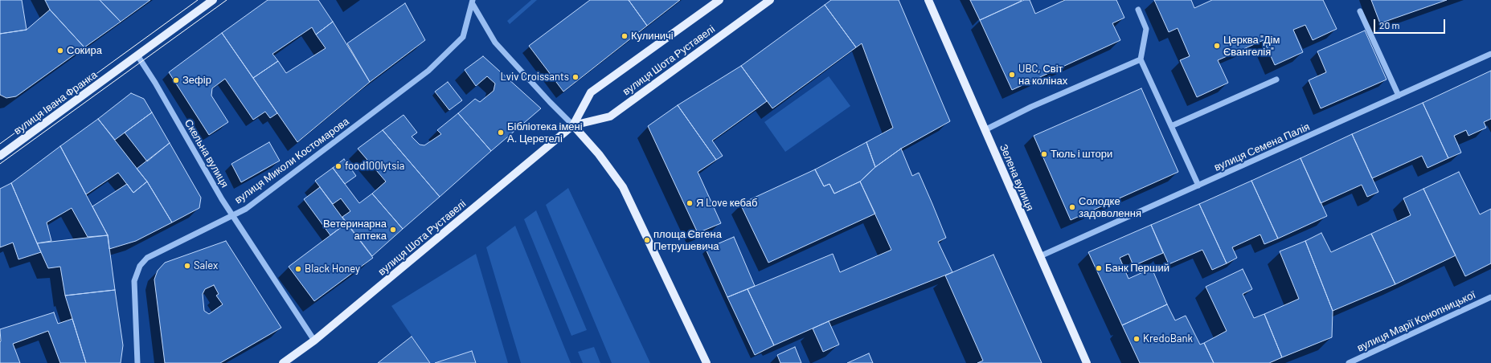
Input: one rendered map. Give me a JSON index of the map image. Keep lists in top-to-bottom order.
{
  "streets": {
    "main road": ["вулиця Шота Руставелі", "вулиця Івана Франка", "Зелена вулиця"],
    "street": [
      "вулиця Семена Палія",
      "Скельна вулиця",
      "вулиця Миколи Костомарова",
      "вулиця Марії Конопницької"
    ]
  },
  "crossings": [
    ["вулиця Шота Руставелі", "Скельна вулиця"],
    ["вулиця Шота Руставелі", "вулиця Миколи Костомарова"],
    ["вулиця Івана Франка", "Скельна вулиця"],
    ["вулиця Семена Палія", "Зелена вулиця"],
    ["Скельна вулиця", "вулиця Миколи Костомарова"]
  ],
  "places": [
    "Кулиничі",
    "Церква \"Дім Євангелія\"",
    "Сокира",
    "UBC, Світ на колінах",
    "Lviv Croissants",
    "Зефір",
    "Бібліотека імені А. Церетелі",
    "Тюль і штори",
    "food100lytsia",
    "Я Love кебаб",
    "Солодке задоволення",
    "Ветеринарна аптека",
    "площа Євгена Петрушевича",
    "Salex",
    "Банк Перший",
    "Black Honey",
    "KredoBank"
  ],
  "scale_bar": "20 m"
}
